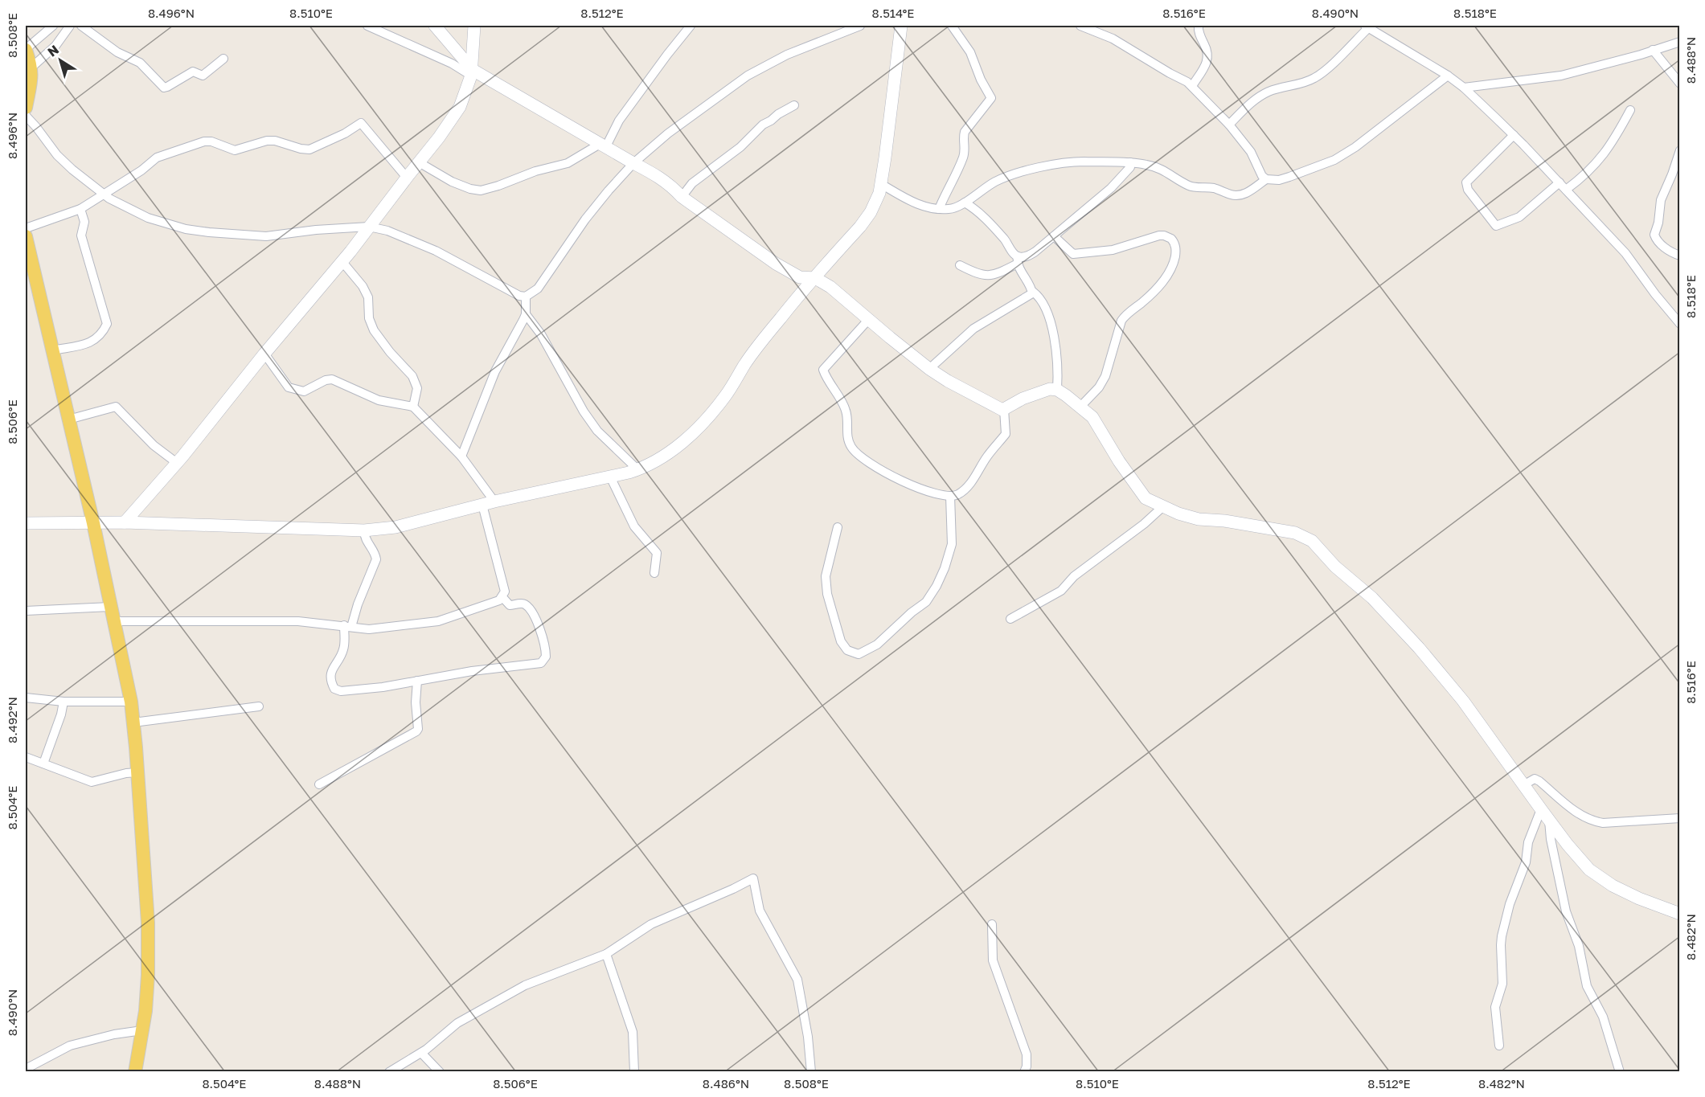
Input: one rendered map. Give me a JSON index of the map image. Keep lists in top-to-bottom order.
{
  "north": "top left",
  "coordinates": [
    "8.496°N",
    "8.510°E",
    "8.512°E",
    "8.514°E",
    "8.516°E",
    "8.490°N",
    "8.518°E",
    "8.508°E",
    "8.488°N",
    "8.506°E",
    "8.492°N",
    "8.504°E",
    "8.482°N",
    "8.486°N"
  ]
}
